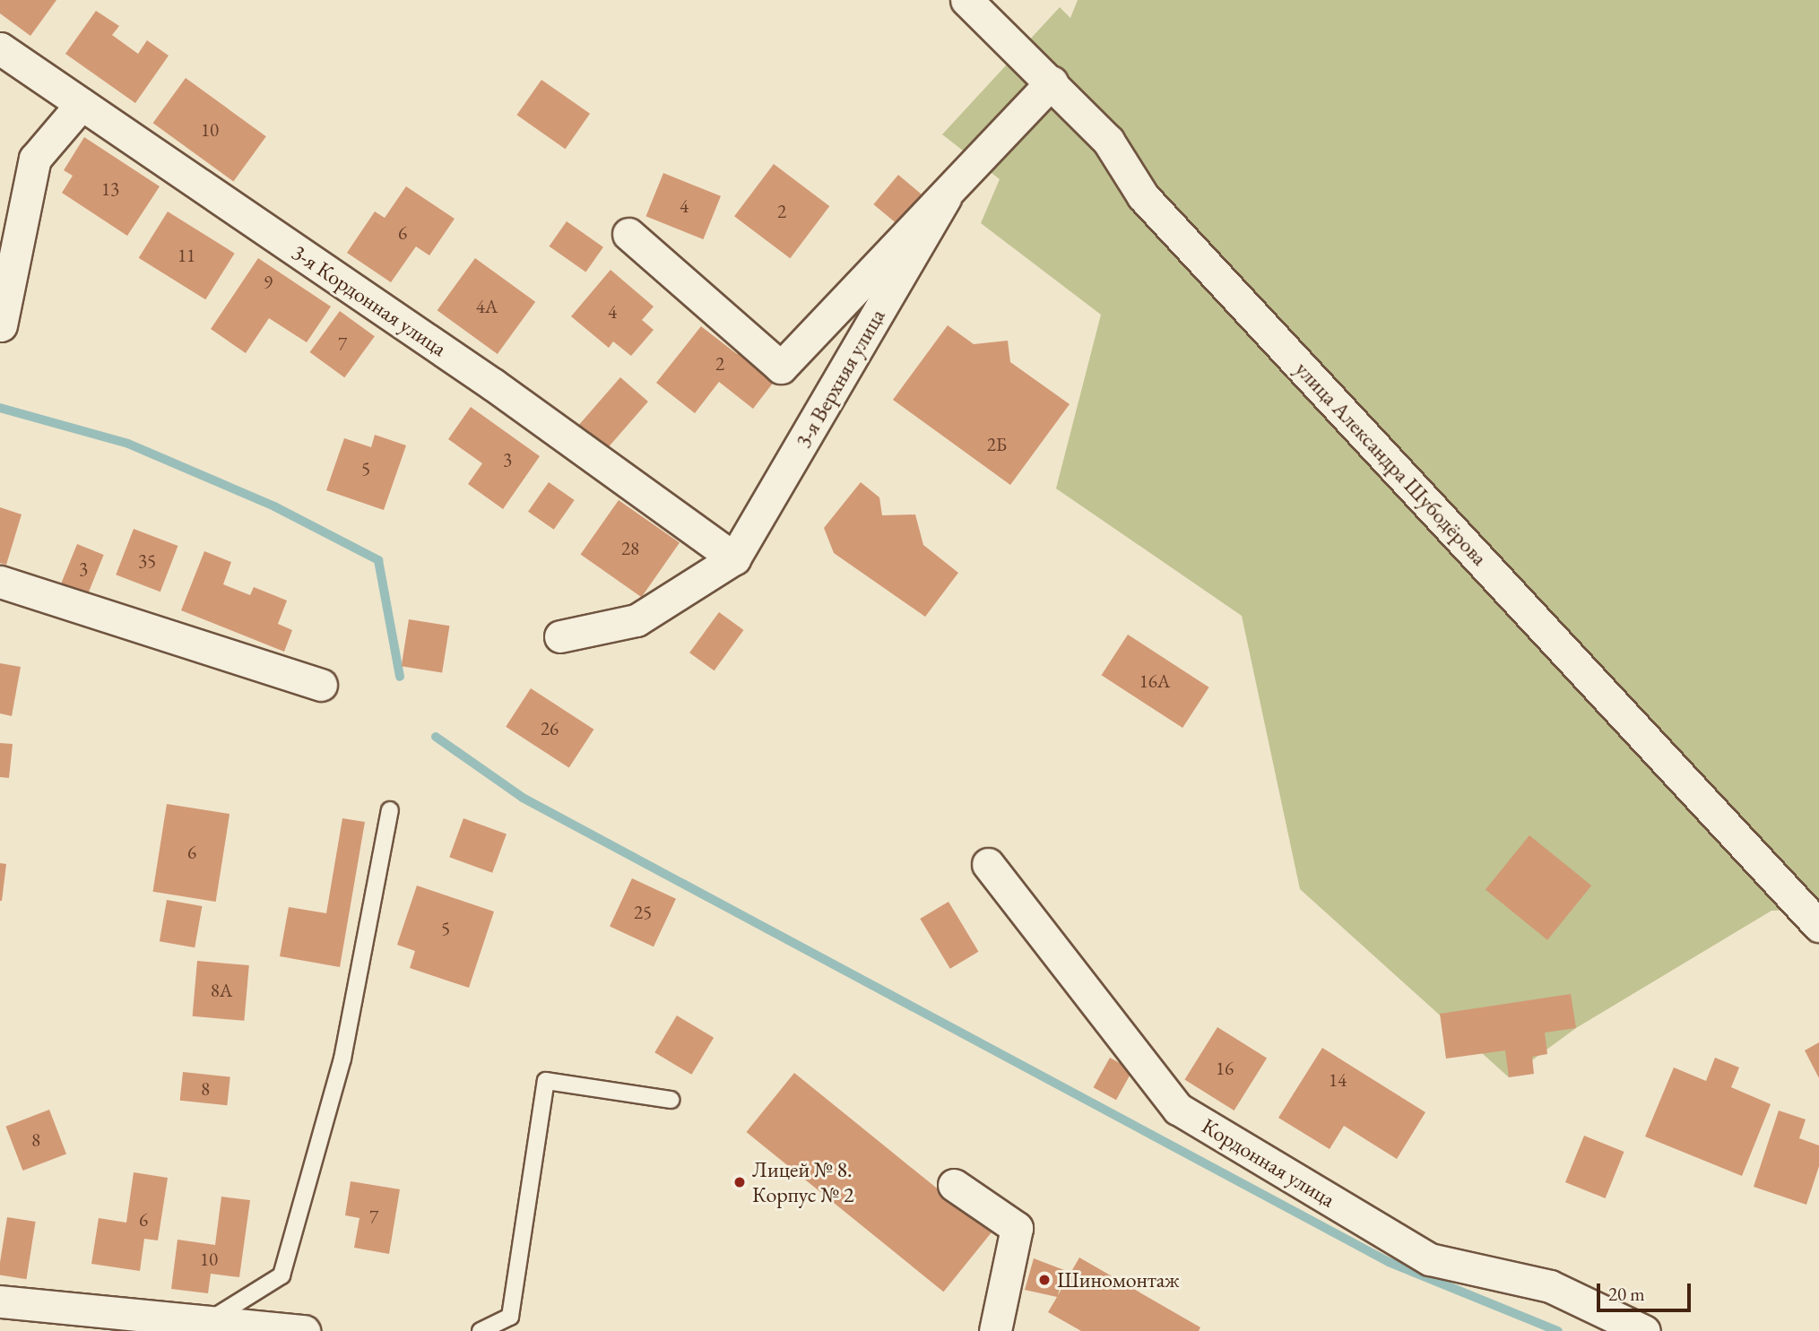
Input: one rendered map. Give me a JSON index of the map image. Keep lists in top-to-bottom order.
{
  "streets": {
    "street": [
      "3-я Кордонная улица",
      "3-я Верхняя улица",
      "улица Александра Шубодёрова",
      "Кордонная улица"
    ]
  },
  "crossings": [
    ["3-я Кордонная улица", "3-я Верхняя улица"]
  ],
  "places": ["Лицей № 8. Корпус № 2", "Шиномонтаж"],
  "house_numbers": [
    "10",
    "13",
    "4",
    "2",
    "6",
    "11",
    "9",
    "4А",
    "4",
    "7",
    "2",
    "2Б",
    "3",
    "5",
    "28",
    "35",
    "3",
    "16А",
    "26",
    "6",
    "25",
    "5",
    "8А",
    "16",
    "14",
    "8",
    "8",
    "7",
    "6",
    "10"
  ],
  "scale_bar": "20 m"
}
